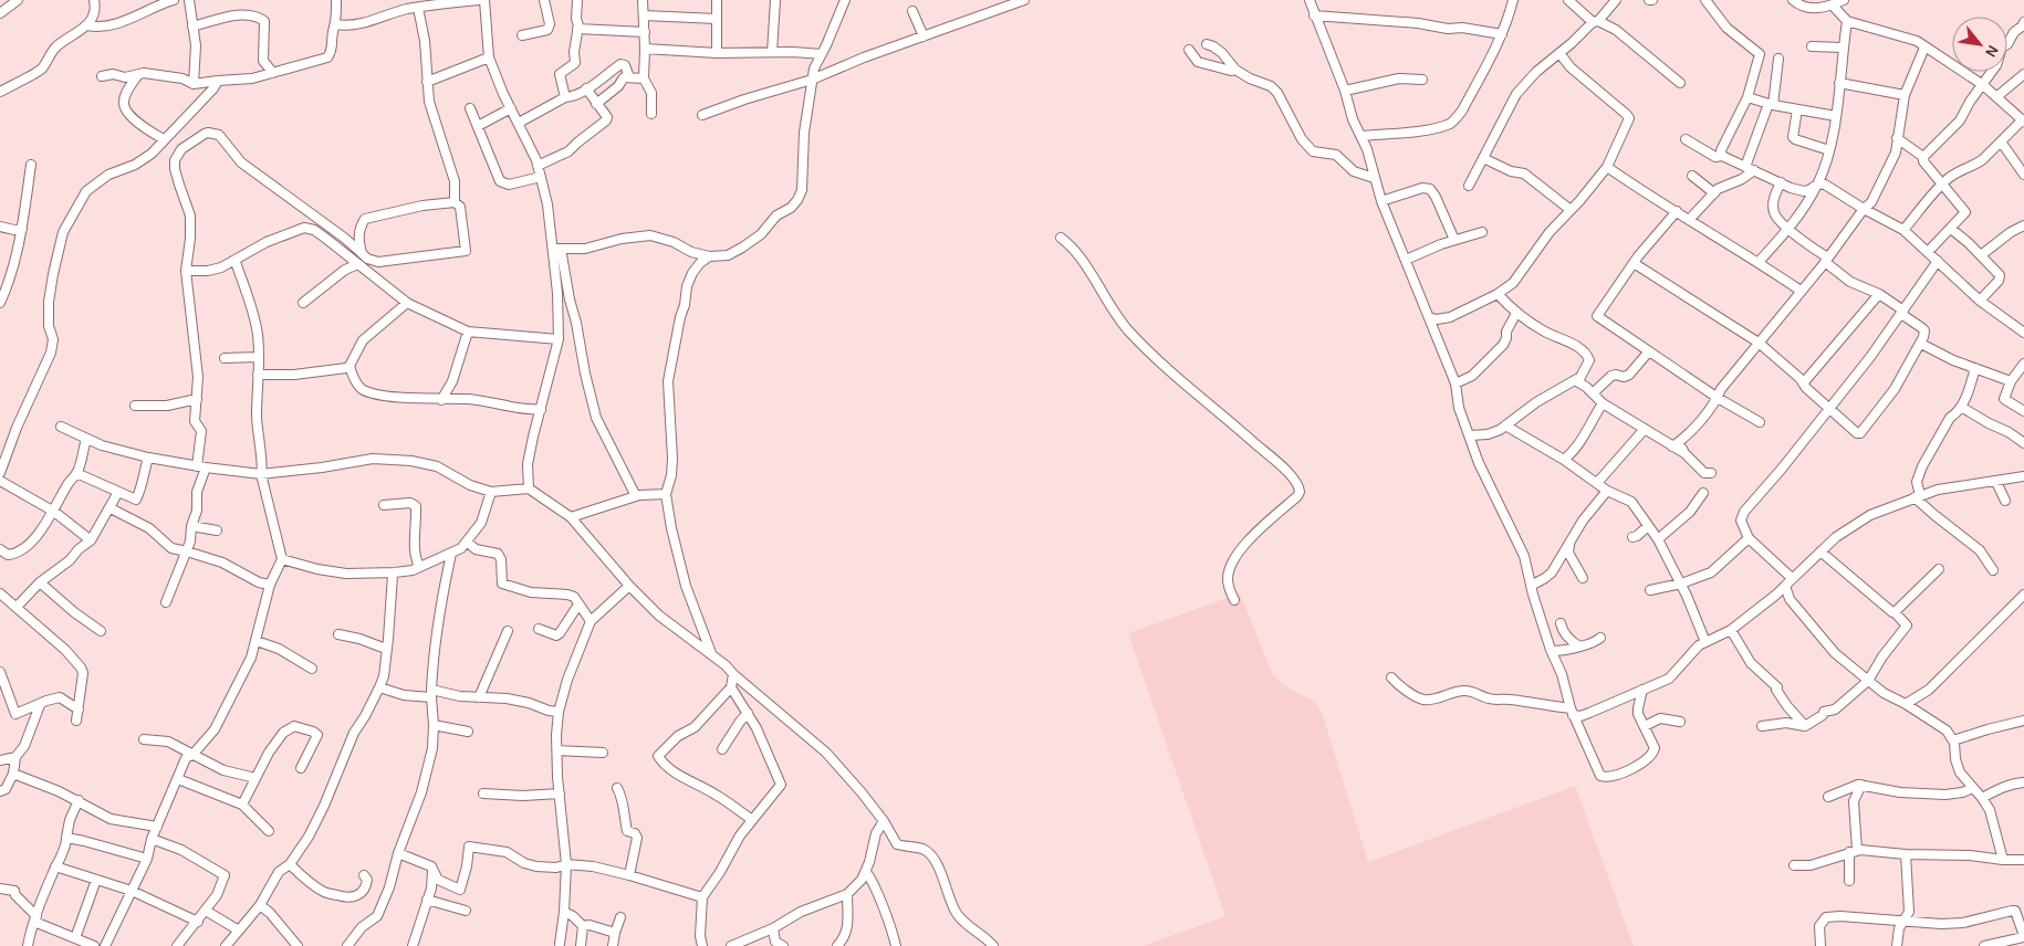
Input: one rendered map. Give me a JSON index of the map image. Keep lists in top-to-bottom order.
{
  "north": "bottom right"
}
